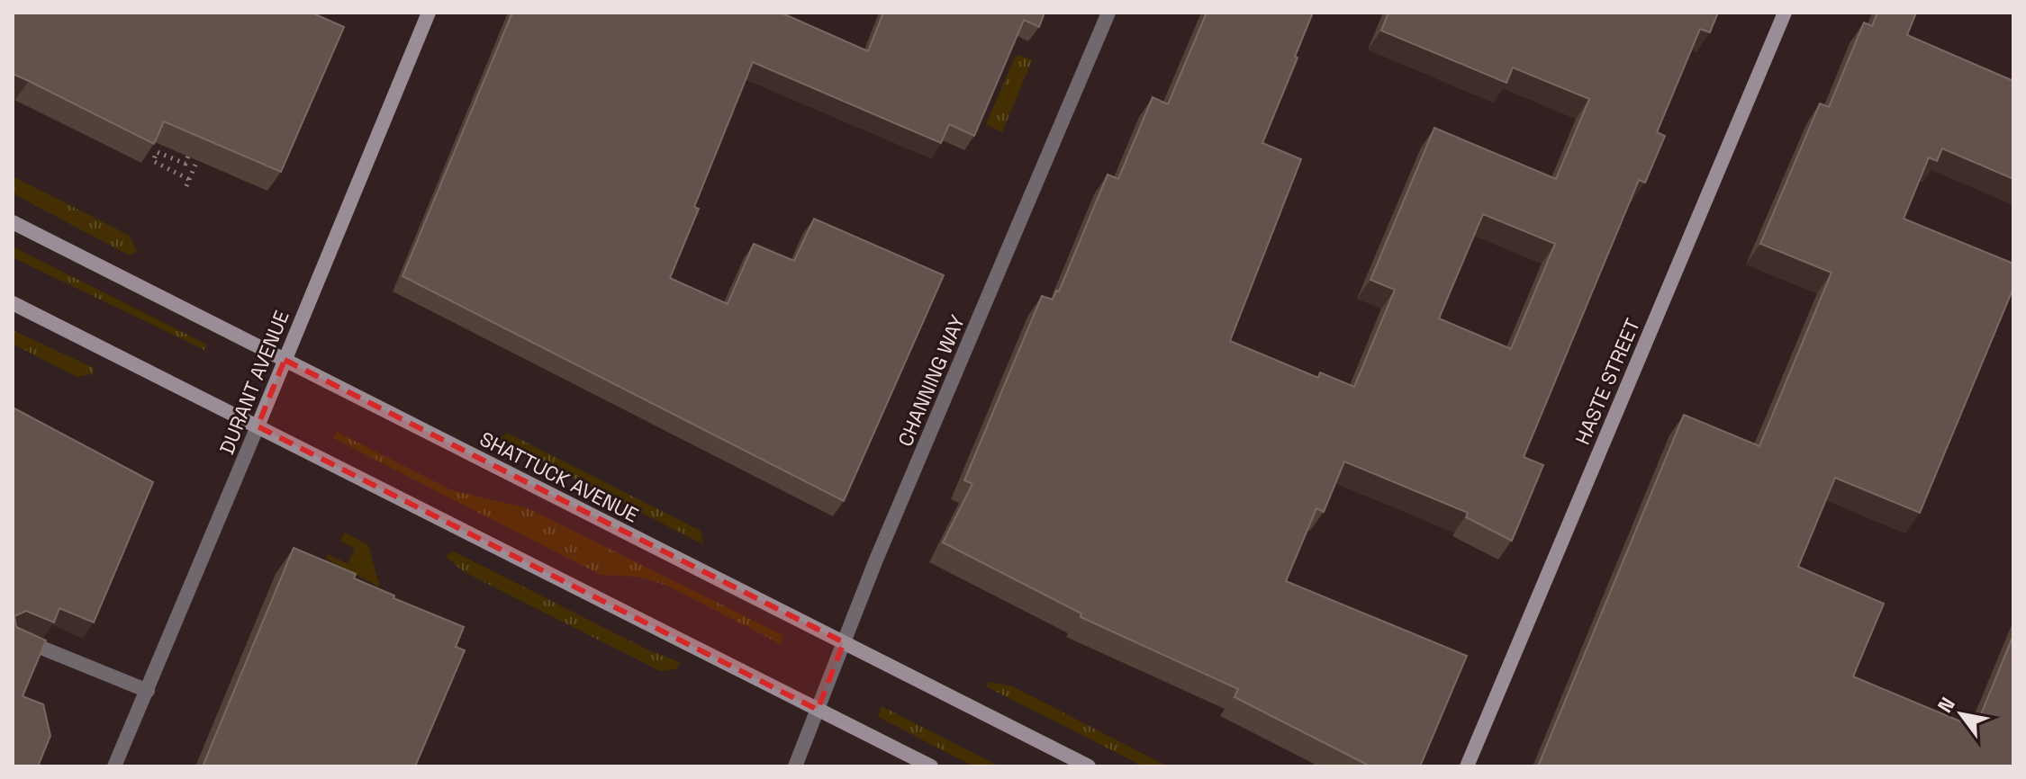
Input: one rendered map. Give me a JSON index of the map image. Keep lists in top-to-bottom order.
{
  "streets": {
    "main road": ["HASTE STREET", "DURANT AVENUE", "SHATTUCK AVENUE"],
    "street": ["CHANNING WAY"]
  },
  "crossings": [
    ["CHANNING WAY", "SHATTUCK AVENUE"],
    ["DURANT AVENUE", "SHATTUCK AVENUE"]
  ],
  "north": "top left"
}
